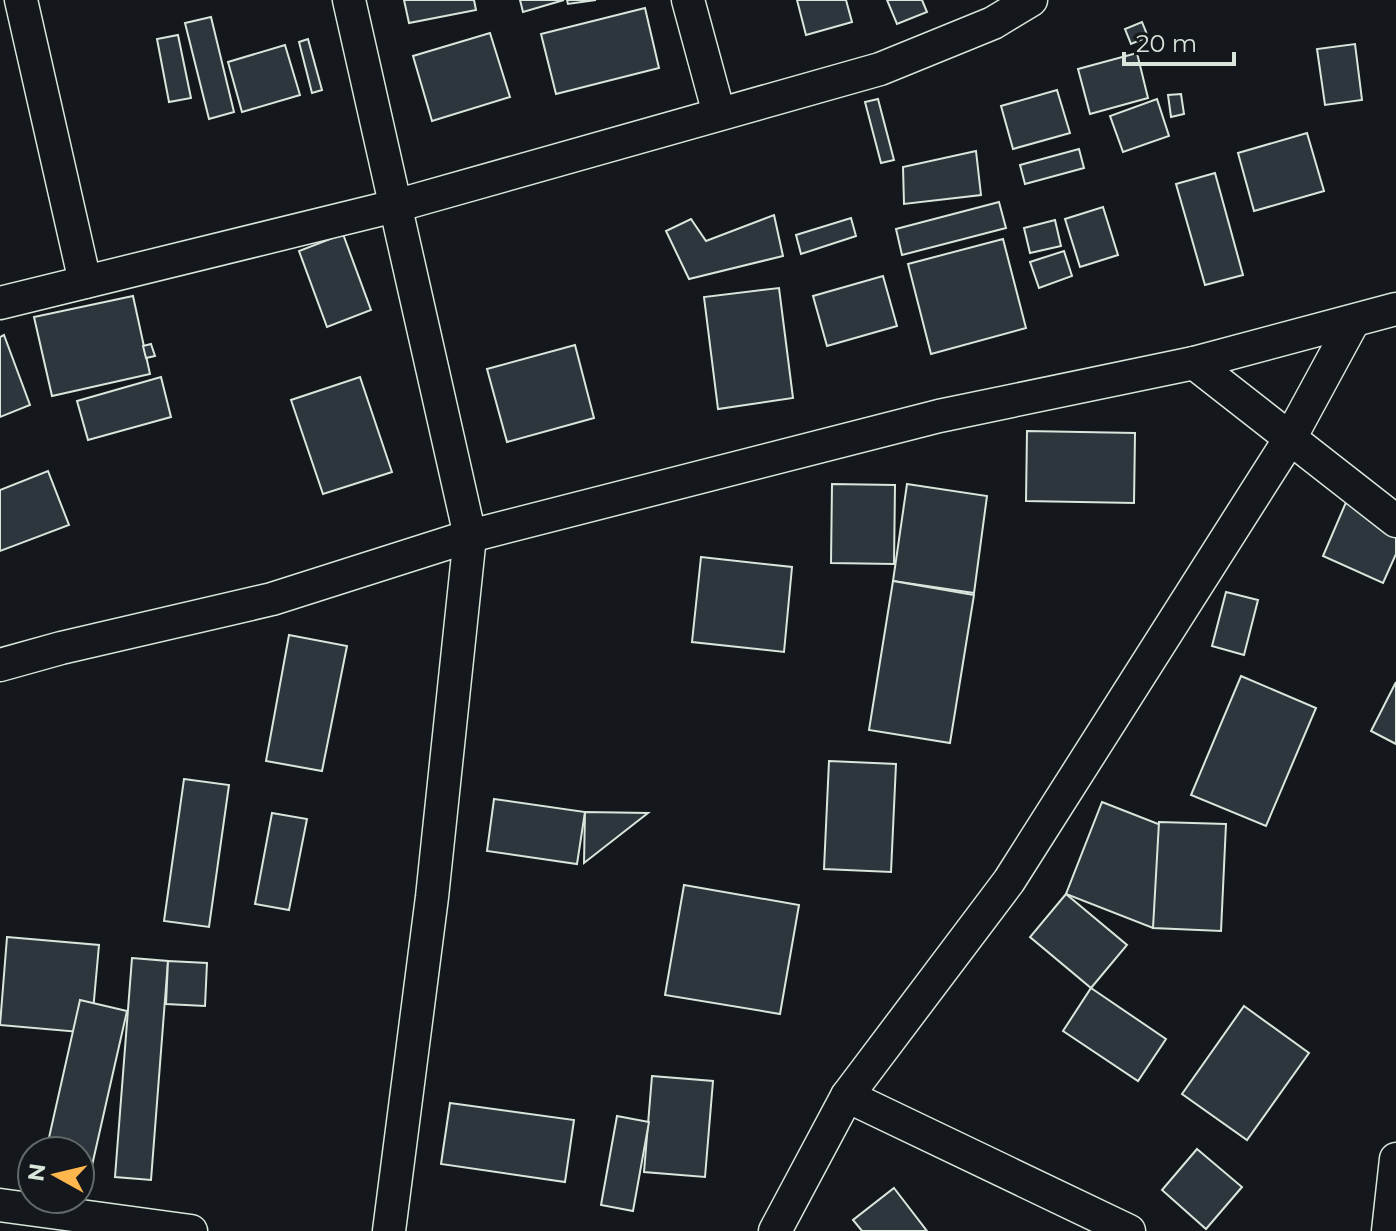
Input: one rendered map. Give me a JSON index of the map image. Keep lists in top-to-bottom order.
{
  "scale_bar": "20 m",
  "north": "left"
}
